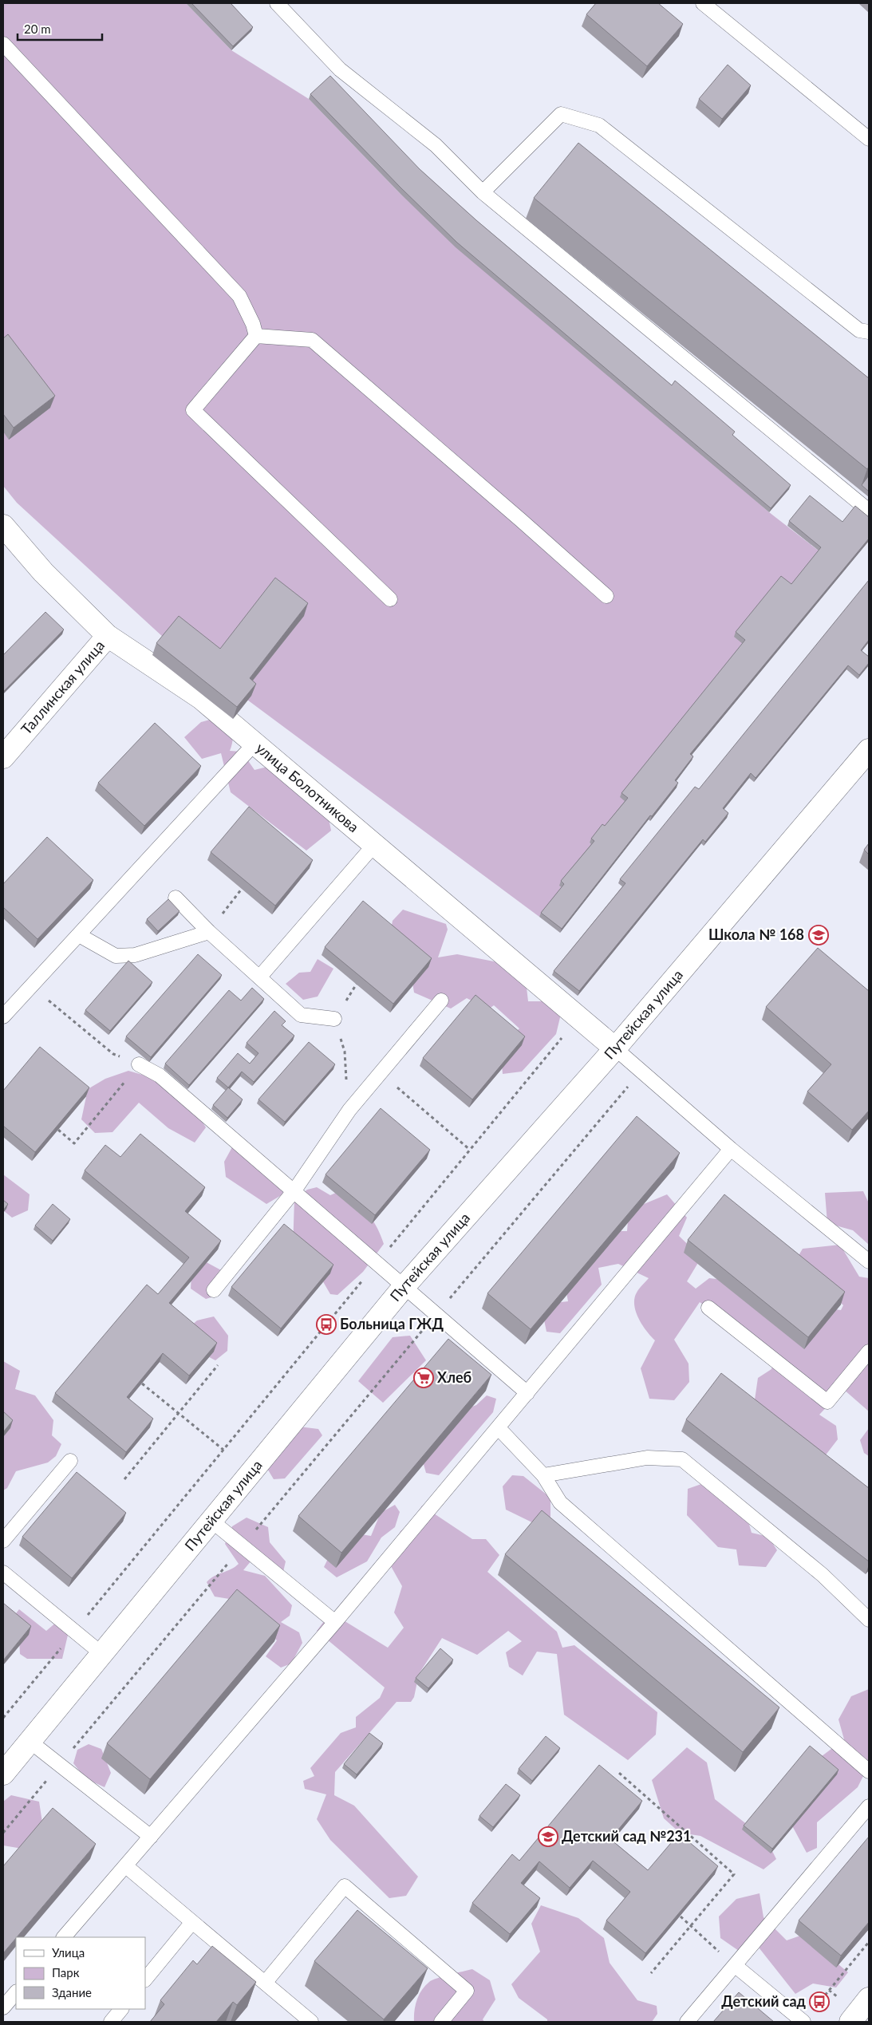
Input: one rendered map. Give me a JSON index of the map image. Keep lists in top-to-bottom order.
{
  "streets": {
    "street": ["Таллинская улица", "улица Болотникова", "Путейская улица"]
  },
  "crossings": [
    ["Таллинская улица", "улица Болотникова"],
    ["улица Болотникова", "Путейская улица"]
  ],
  "places": {
    "school or university": ["Школа № 168", "Детский сад №231"],
    "bus stop": ["Больница ГЖД", "Детский сад"],
    "supermarket": ["Хлеб"]
  },
  "legend": ["Улица", "Парк", "Здание"],
  "scale_bar": "20 m"
}
